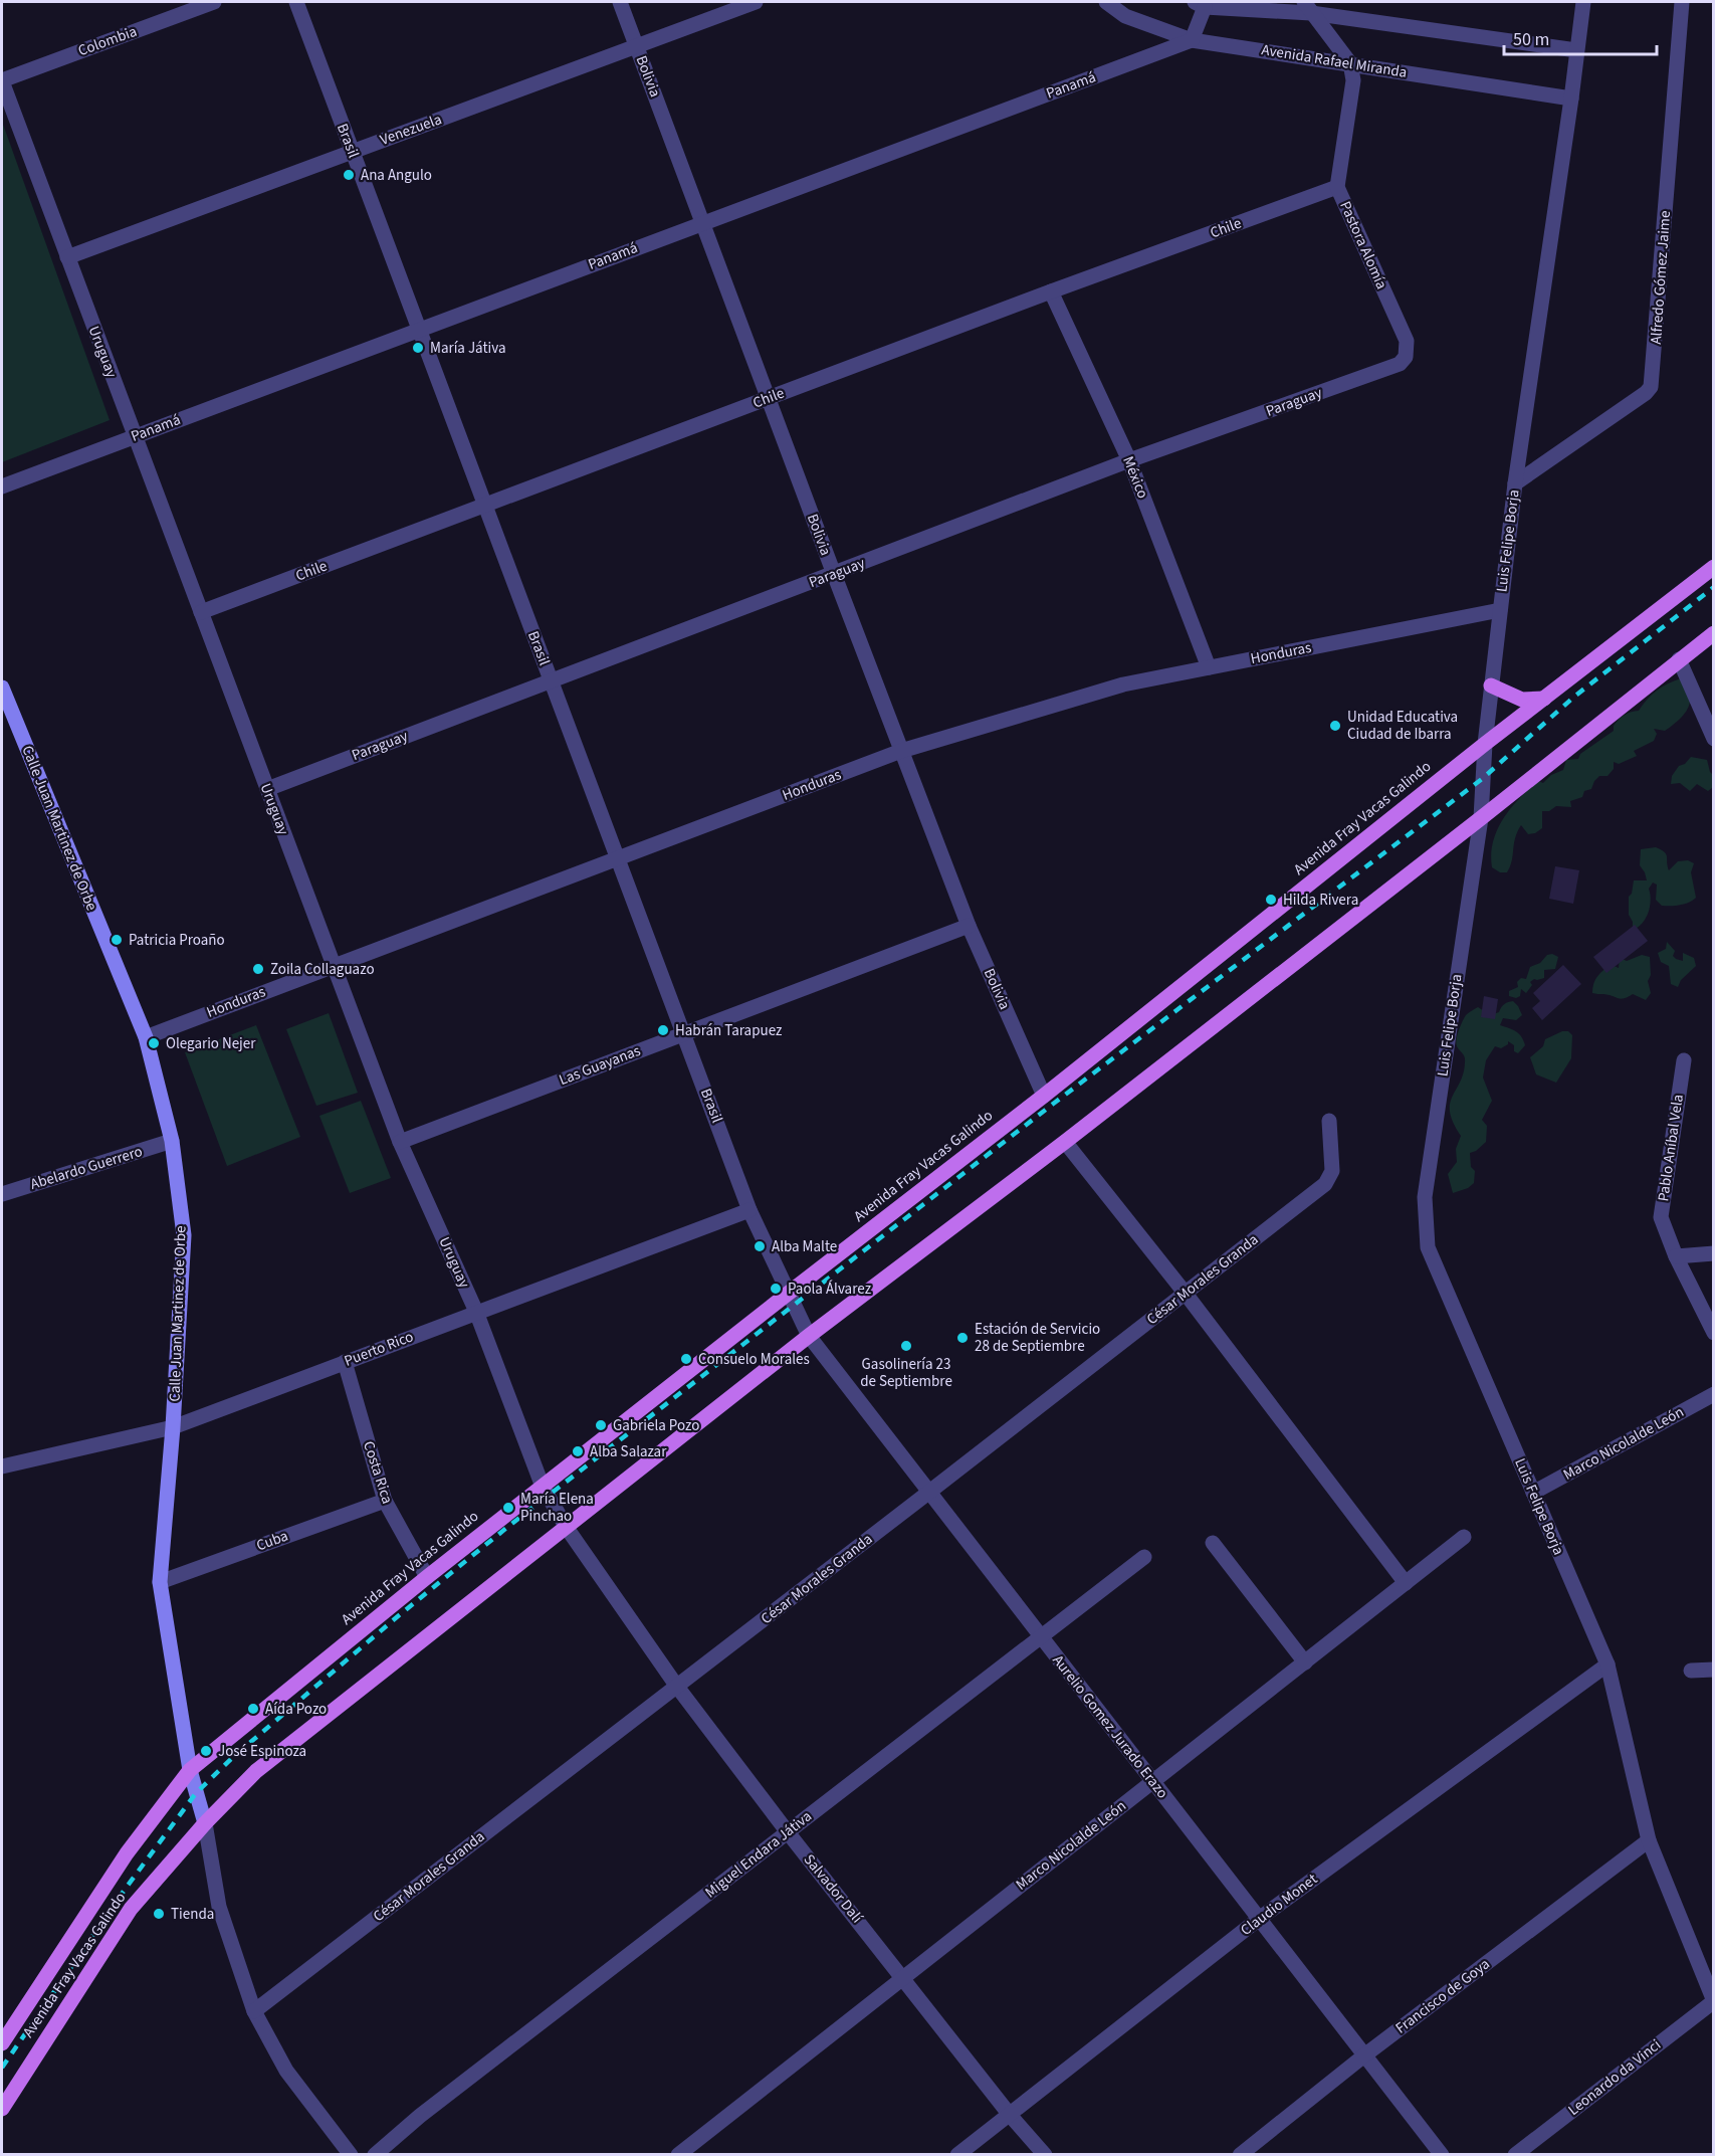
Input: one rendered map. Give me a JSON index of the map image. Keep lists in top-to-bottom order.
{
  "streets": {
    "main road": ["Avenida Fray Vacas Galindo"],
    "street": [
      "Colombia",
      "Avenida Rafael Miranda",
      "Bolivia",
      "Panamá",
      "Venezuela",
      "Brasil",
      "Chile",
      "Pastora Alomía",
      "Alfredo Gómez Jaime",
      "Uruguay",
      "Paraguay",
      "México",
      "Luis Felipe Borja",
      "Honduras",
      "Calle Juan Martinez de Orbe",
      "Las Guayanas",
      "Pablo Aníbal Vela",
      "Abelardo Guerrero",
      "César Morales Granda",
      "Puerto Rico",
      "Marco Nicolalde León",
      "Costa Rica",
      "Cuba",
      "Aurelio Gomez Jurado Erazo",
      "Miguel Endara Játiva",
      "Salvador Dalí",
      "Claudio Monet",
      "Francisco de Goya",
      "Leonardo da Vinci"
    ]
  },
  "crossings": [
    ["Colombia", "Uruguay"],
    ["Avenida Rafael Miranda", "Panamá"],
    ["Avenida Rafael Miranda", "Pastora Alomía"],
    ["Avenida Rafael Miranda", "Luis Felipe Borja"],
    ["Bolivia", "Panamá"],
    ["Bolivia", "Venezuela"],
    ["Bolivia", "Chile"],
    ["Bolivia", "Paraguay"],
    ["Bolivia", "Honduras"],
    ["Bolivia", "Avenida Fray Vacas Galindo"],
    ["Bolivia", "Las Guayanas"],
    ["Panamá", "Brasil"],
    ["Panamá", "Uruguay"],
    ["Venezuela", "Brasil"],
    ["Venezuela", "Uruguay"],
    ["Brasil", "Chile"],
    ["Brasil", "Paraguay"],
    ["Brasil", "Honduras"],
    ["Brasil", "Avenida Fray Vacas Galindo"],
    ["Brasil", "Las Guayanas"],
    ["Brasil", "Puerto Rico"],
    ["Brasil", "Aurelio Gomez Jurado Erazo"],
    ["Chile", "Pastora Alomía"],
    ["Chile", "Uruguay"],
    ["Chile", "México"],
    ["Pastora Alomía", "Paraguay"],
    ["Alfredo Gómez Jaime", "Luis Felipe Borja"],
    ["Uruguay", "Paraguay"],
    ["Uruguay", "Honduras"],
    ["Uruguay", "Avenida Fray Vacas Galindo"],
    ["Uruguay", "Las Guayanas"],
    ["Uruguay", "Puerto Rico"],
    ["Uruguay", "Salvador Dalí"],
    ["Paraguay", "México"],
    ["México", "Honduras"],
    ["Luis Felipe Borja", "Honduras"],
    ["Luis Felipe Borja", "Avenida Fray Vacas Galindo"],
    ["Luis Felipe Borja", "Marco Nicolalde León"],
    ["Luis Felipe Borja", "Claudio Monet"],
    ["Luis Felipe Borja", "Francisco de Goya"],
    ["Luis Felipe Borja", "Leonardo da Vinci"],
    ["Honduras", "Calle Juan Martinez de Orbe"],
    ["Avenida Fray Vacas Galindo", "Calle Juan Martinez de Orbe"],
    ["Avenida Fray Vacas Galindo", "Costa Rica"],
    ["Avenida Fray Vacas Galindo", "Aurelio Gomez Jurado Erazo"],
    ["Avenida Fray Vacas Galindo", "Salvador Dalí"],
    ["Calle Juan Martinez de Orbe", "Abelardo Guerrero"],
    ["Calle Juan Martinez de Orbe", "Puerto Rico"],
    ["Calle Juan Martinez de Orbe", "Cuba"],
    ["César Morales Granda", "Aurelio Gomez Jurado Erazo"],
    ["César Morales Granda", "Salvador Dalí"],
    ["Puerto Rico", "Costa Rica"],
    ["Marco Nicolalde León", "Aurelio Gomez Jurado Erazo"],
    ["Marco Nicolalde León", "Salvador Dalí"],
    ["Costa Rica", "Cuba"],
    ["Aurelio Gomez Jurado Erazo", "Miguel Endara Játiva"],
    ["Aurelio Gomez Jurado Erazo", "Claudio Monet"],
    ["Aurelio Gomez Jurado Erazo", "Francisco de Goya"],
    ["Miguel Endara Játiva", "Salvador Dalí"],
    ["Salvador Dalí", "Claudio Monet"]
  ],
  "places": [
    "Ana Angulo",
    "María Játiva",
    "Unidad Educativa Ciudad de Ibarra",
    "Hilda Rivera",
    "Patricia Proaño",
    "Zoila Collaguazo",
    "Habrán Tarapuez",
    "Olegario Nejer",
    "Alba Malte",
    "Paola Álvarez",
    "Estación de Servicio 28 de Septiembre",
    "Gasolinería 23 de Septiembre",
    "Consuelo Morales",
    "Gabriela Pozo",
    "Alba Salazar",
    "María Elena Pinchao",
    "Aída Pozo",
    "José Espinoza",
    "Tienda"
  ],
  "scale_bar": "50 m"
}
